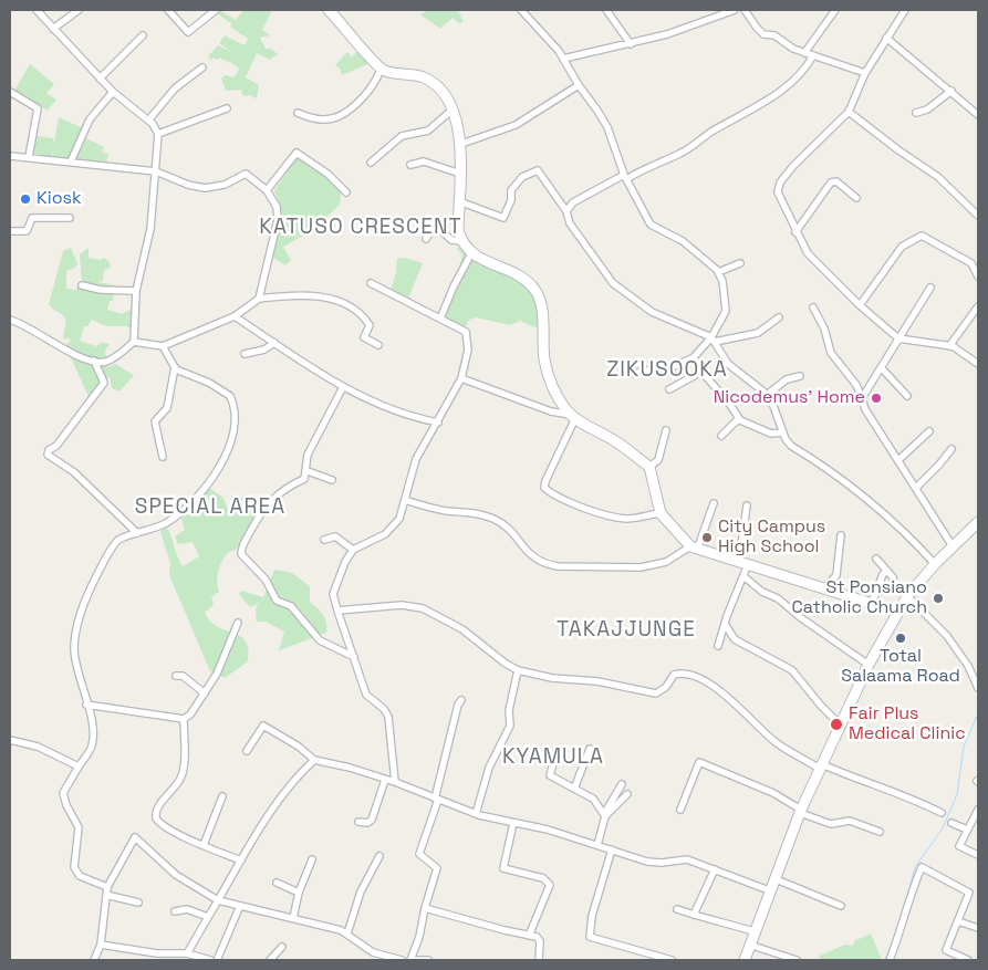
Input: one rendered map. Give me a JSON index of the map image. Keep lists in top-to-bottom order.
{
  "districts": [
    "KATUSO CRESCENT",
    "ZIKUSOOKA",
    "SPECIAL AREA",
    "TAKAJJUNGE",
    "KYAMULA"
  ],
  "places": [
    "Kiosk",
    "Nicodemus’ Home",
    "City Campus High School",
    "St Ponsiano Catholic Church",
    "Total Salaama Road",
    "Fair Plus Medical Clinic"
  ]
}
